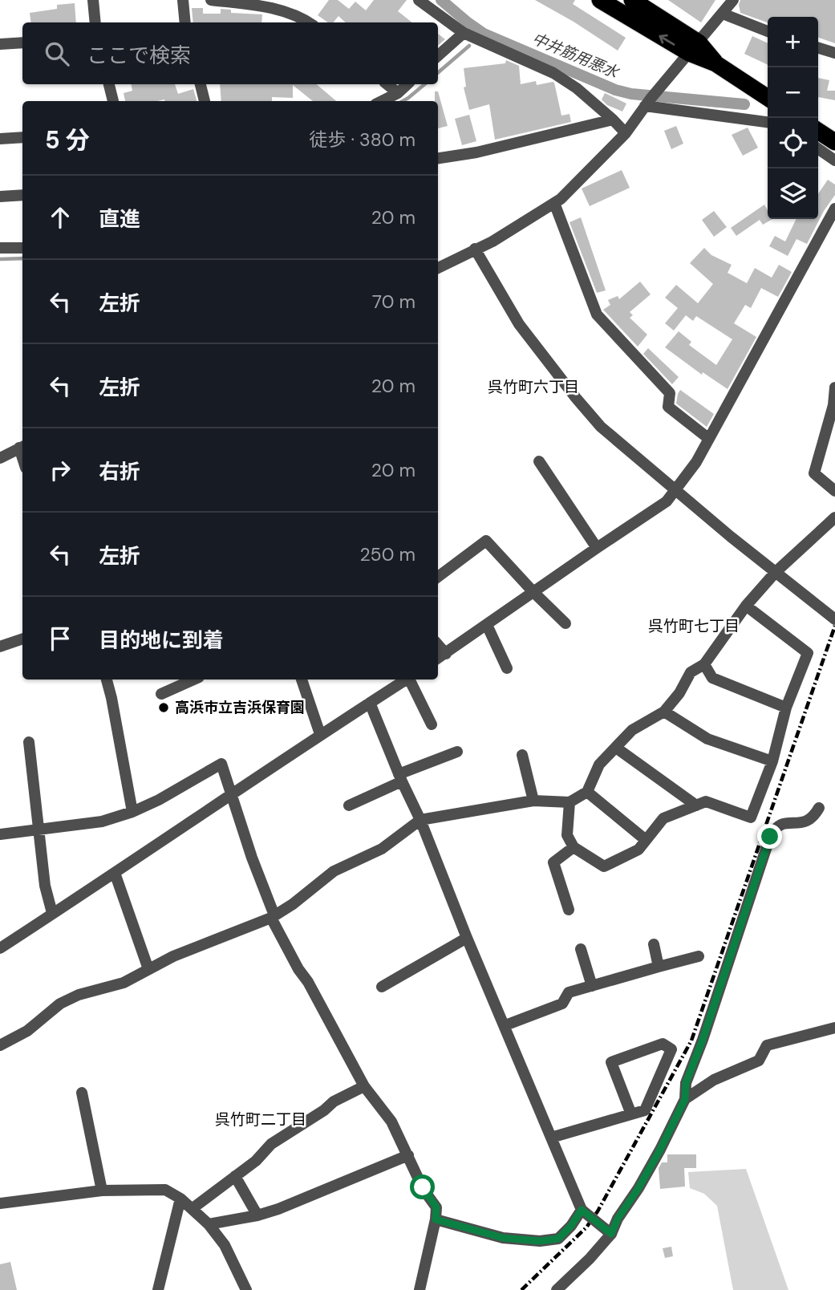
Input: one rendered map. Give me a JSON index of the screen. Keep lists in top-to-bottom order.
{
  "districts": ["呉竹町六丁目", "呉竹町七丁目", "呉竹町二丁目"],
  "water": ["中井筋用悪水"],
  "places": ["高浜市立吉浜保育園"],
  "page": {
    "map_buttons": ["+", "−"],
    "search": "ここで検索",
    "heading": ["5 分", "徒歩 · 380 m"],
    "list": [
      ["直進", "20 m"],
      ["左折", "70 m"],
      ["左折", "20 m"],
      ["右折", "20 m"],
      ["左折", "250 m"],
      "目的地に到着"
    ]
  }
}
